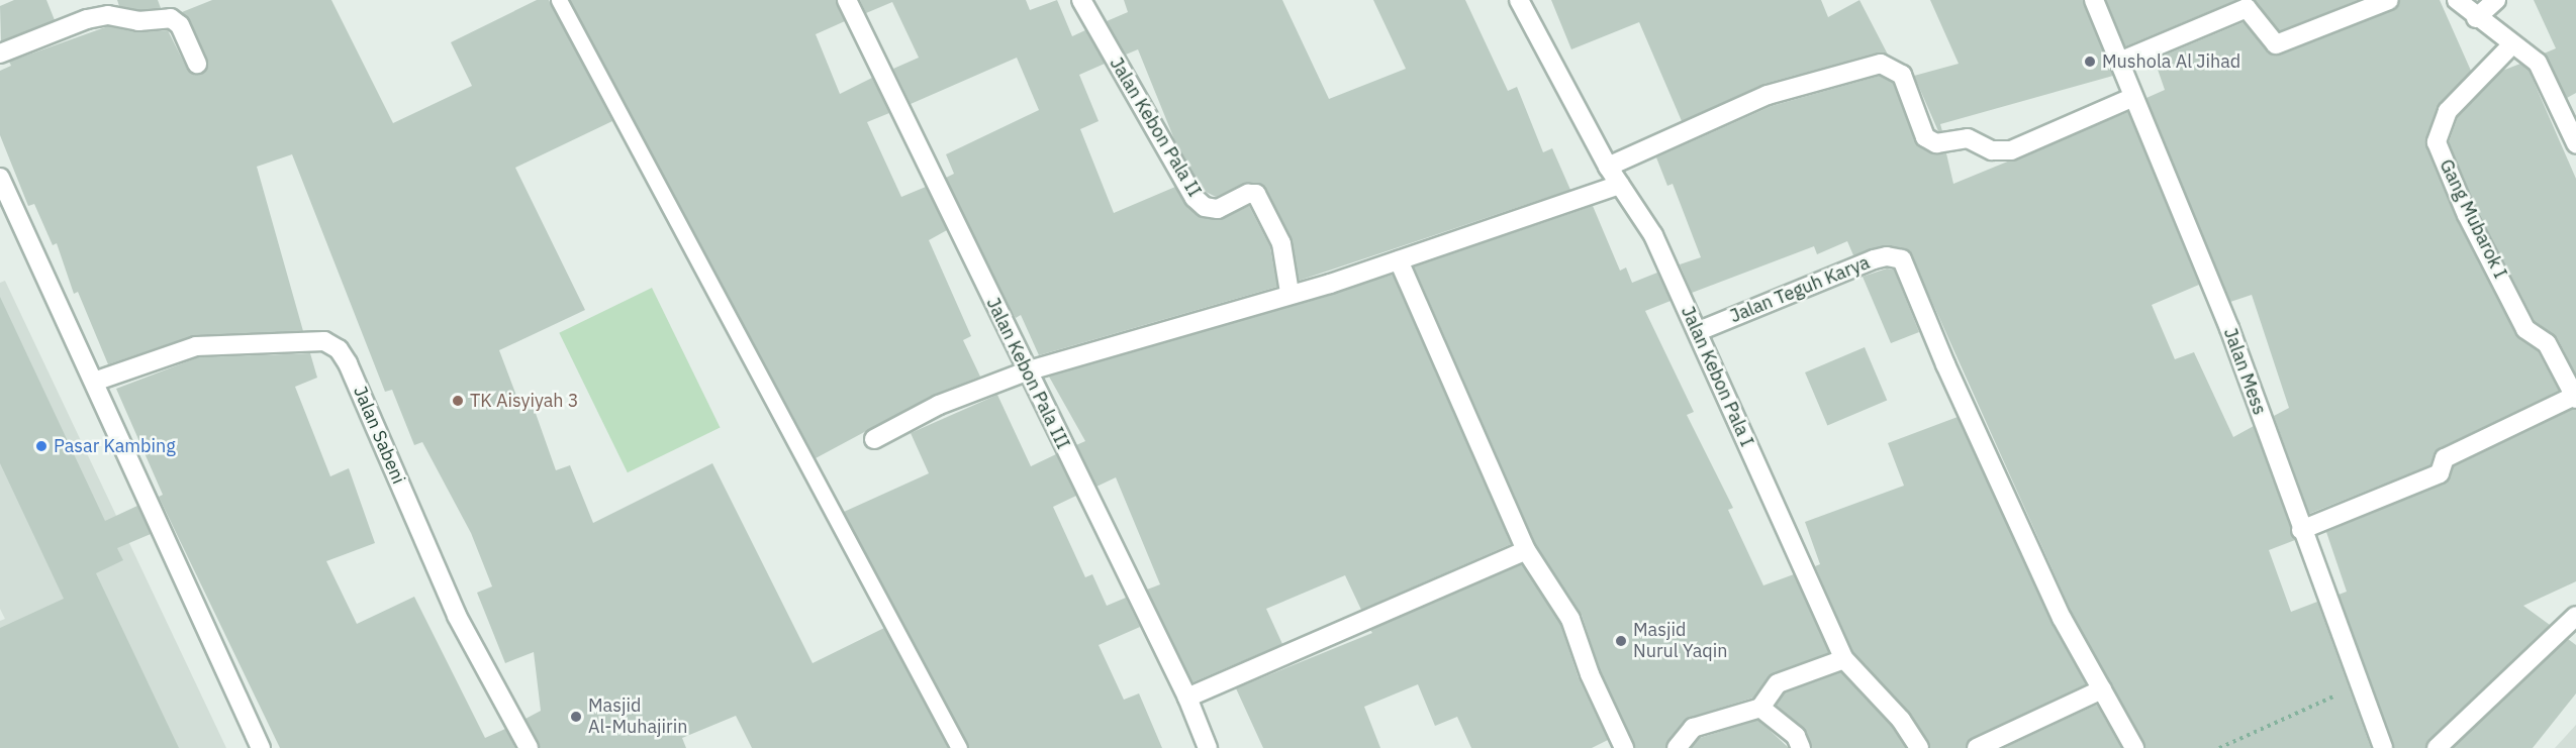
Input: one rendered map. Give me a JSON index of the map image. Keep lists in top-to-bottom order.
{
  "streets": {
    "street": [
      "Jalan Kebon Pala II",
      "Gang Mubarok I",
      "Jalan Teguh Karya",
      "Jalan Mess",
      "Jalan Kebon Pala III",
      "Jalan Kebon Pala I",
      "Jalan Sabeni"
    ]
  },
  "crossings": [
    ["Jalan Teguh Karya", "Jalan Kebon Pala I"]
  ],
  "places": [
    "Mushola Al Jihad",
    "TK Aisyiyah 3",
    "Pasar Kambing",
    "Masjid Nurul Yaqin",
    "Masjid Al-Muhajirin"
  ]
}
